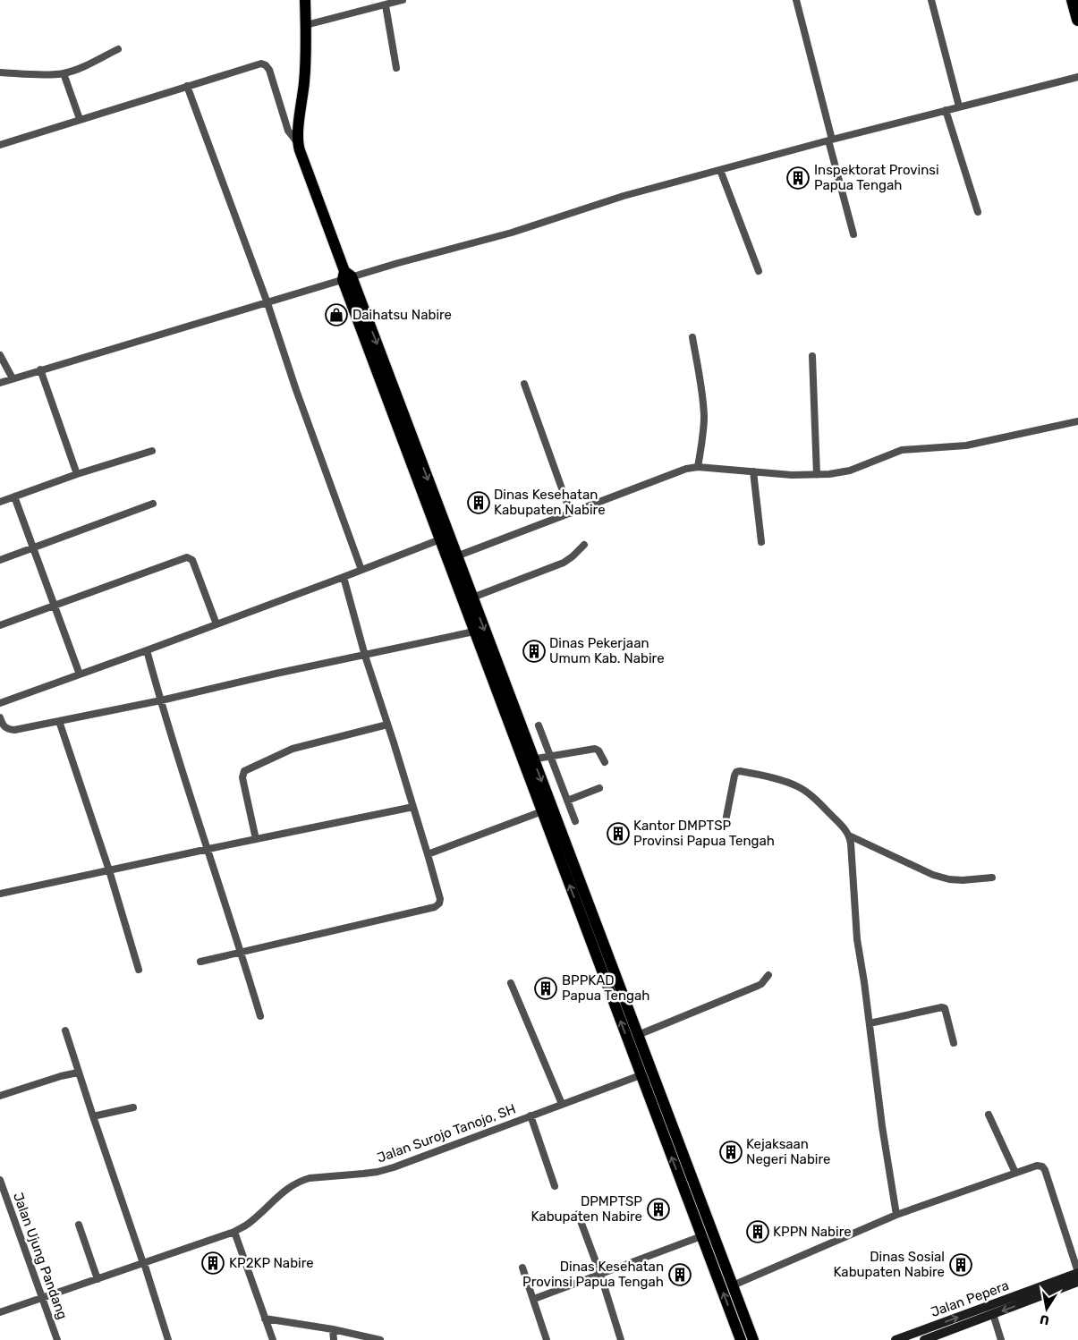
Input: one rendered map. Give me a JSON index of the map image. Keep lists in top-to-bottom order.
{
  "streets": {
    "main road": ["Jalan Pepera"],
    "street": ["Jalan Surojo Tanojo, SH", "Jalan Ujung Pandang"]
  },
  "crossings": [
    ["Jalan Surojo Tanojo, SH", "Jalan Ujung Pandang"]
  ],
  "places": {
    "building": [
      "Inspektorat Provinsi Papua Tengah",
      "Dinas Kesehatan Kabupaten Nabire",
      "Dinas Pekerjaan Umum Kab. Nabire",
      "Kantor DMPTSP Provinsi Papua Tengah",
      "BPPKAD Papua Tengah",
      "Kejaksaan Negeri Nabire",
      "DPMPTSP Kabupaten Nabire",
      "KPPN Nabire",
      "KP2KP Nabire",
      "Dinas Sosial Kabupaten Nabire",
      "Dinas Kesehatan Provinsi Papua Tengah"
    ],
    "shop": ["Daihatsu Nabire"]
  },
  "north": "bottom"
}
